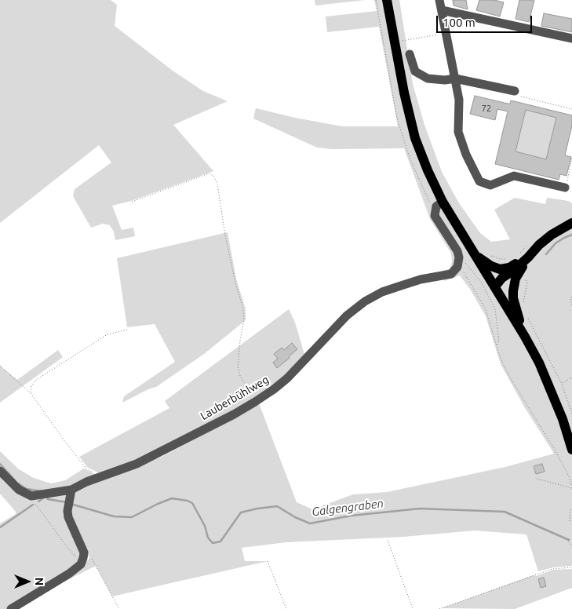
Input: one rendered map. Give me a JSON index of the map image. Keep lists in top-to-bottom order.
{
  "streets": {
    "street": ["Lauberbühlweg"]
  },
  "water": ["Galgengraben"],
  "house_numbers": ["72"],
  "scale_bar": "100 m",
  "north": "right"
}
